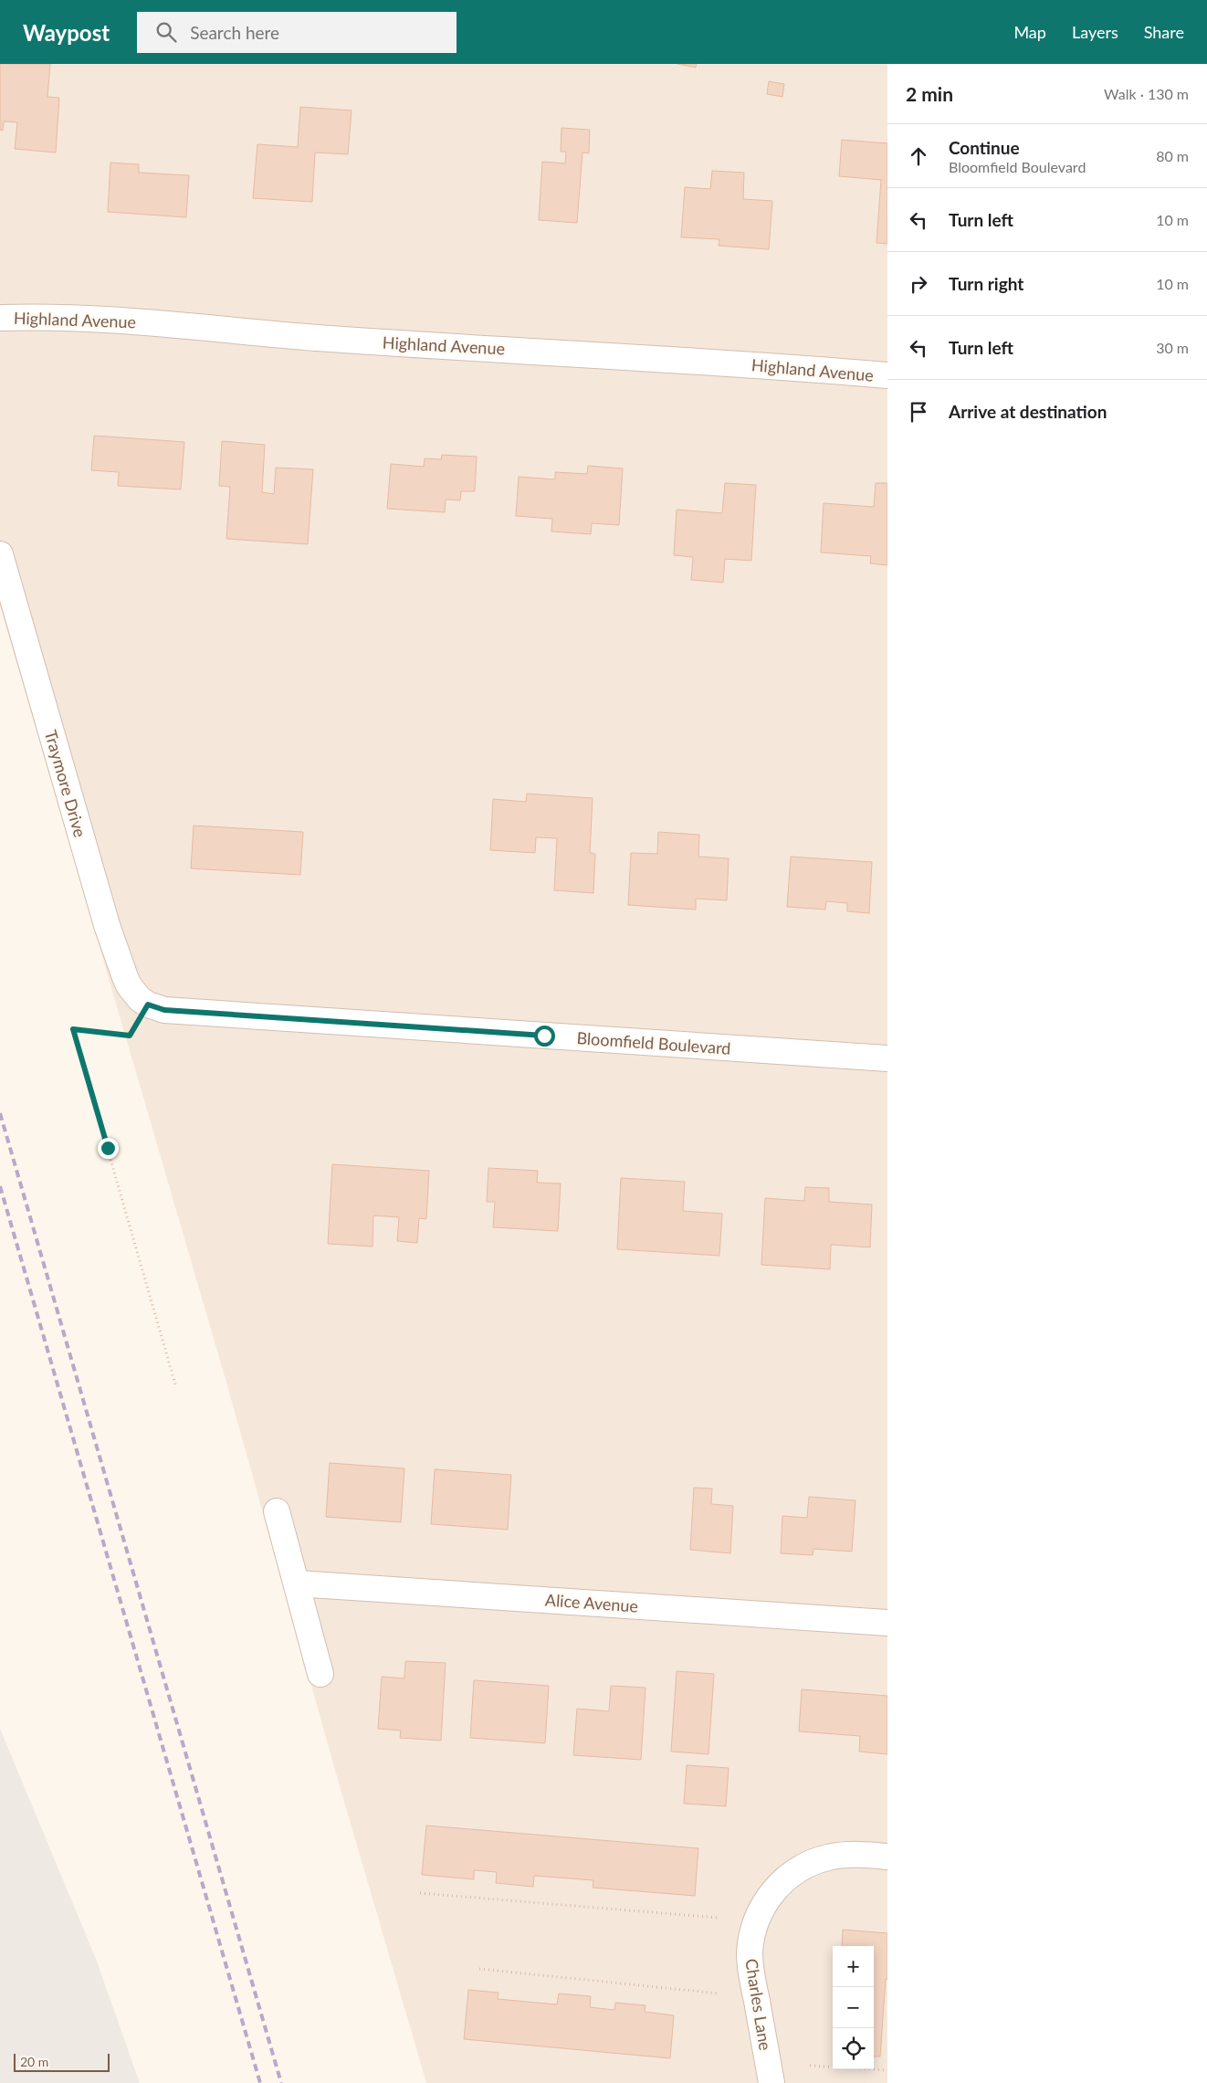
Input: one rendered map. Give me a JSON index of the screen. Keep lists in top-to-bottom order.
{
  "streets": {
    "street": [
      "Highland Avenue",
      "Traymore Drive",
      "Bloomfield Boulevard",
      "Alice Avenue",
      "Charles Lane"
    ]
  },
  "crossings": [
    ["Traymore Drive", "Bloomfield Boulevard"]
  ],
  "scale_bar": "20 m",
  "page": {
    "header": "Waypost",
    "search": "Search here",
    "nav": ["Map", "Layers", "Share"],
    "heading": ["2 min", "Walk · 130 m"],
    "list": [
      ["Continue", "Bloomfield Boulevard", "80 m"],
      ["Turn left", "10 m"],
      ["Turn right", "10 m"],
      ["Turn left", "30 m"],
      "Arrive at destination"
    ],
    "map_buttons": ["+", "−"],
    "scale": "20 m"
  }
}
